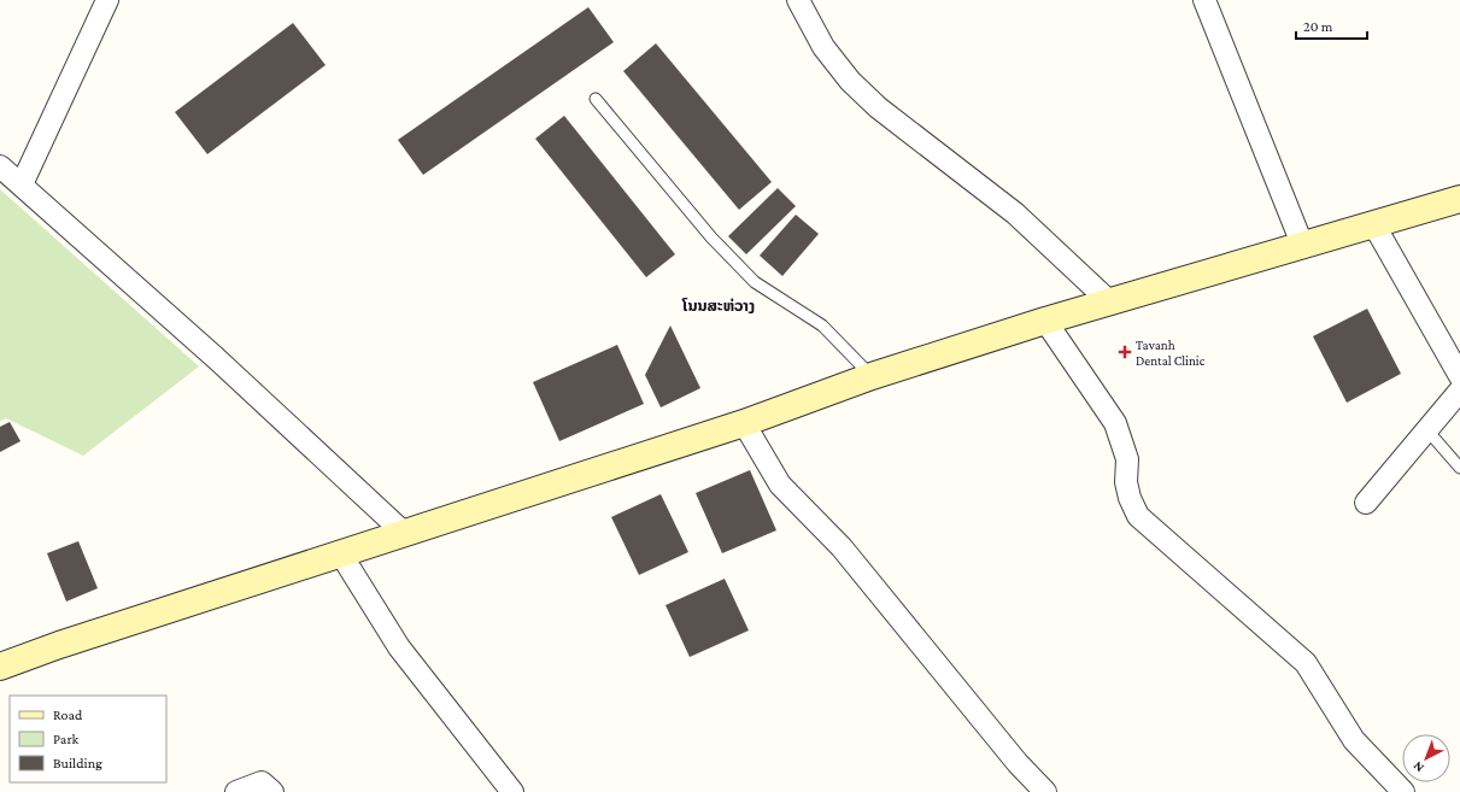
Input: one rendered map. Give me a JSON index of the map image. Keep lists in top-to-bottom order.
{
  "districts": ["ໂນນສະຫ່ວາງ"],
  "places": {
    "health": ["Tavanh Dental Clinic"]
  },
  "legend": ["Road", "Park", "Building"],
  "scale_bar": "20 m",
  "north": "bottom left"
}
